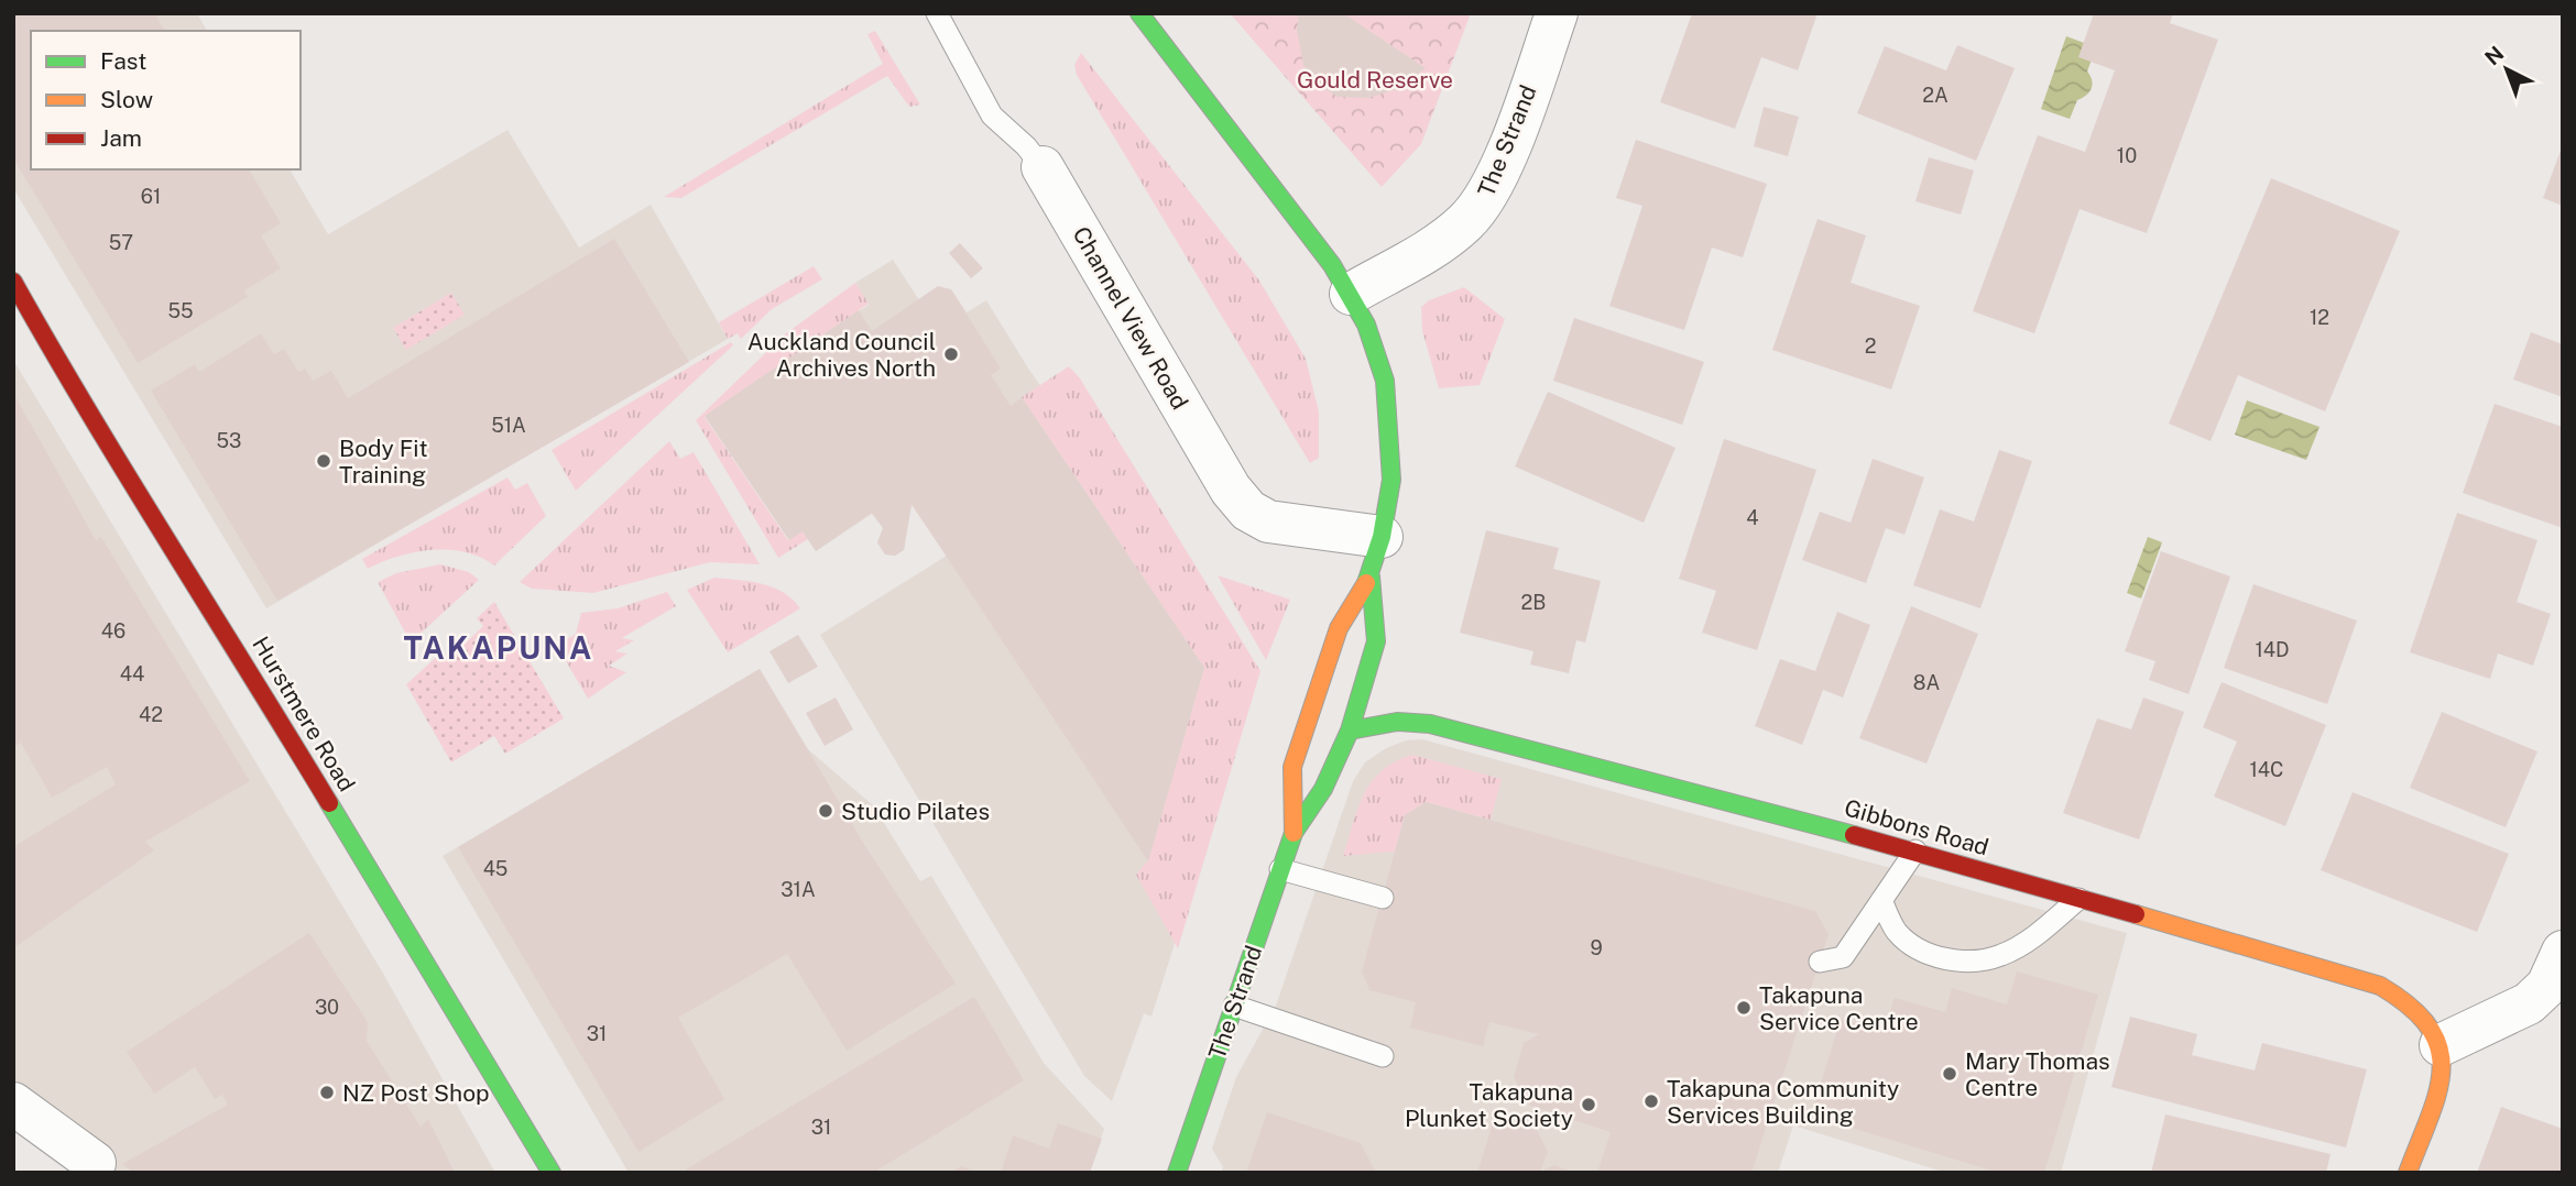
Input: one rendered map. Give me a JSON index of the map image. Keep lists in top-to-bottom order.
{
  "streets": {
    "street": [
      "The Strand",
      "Channel View Road",
      "Hurstmere Road",
      "Gibbons Road"
    ]
  },
  "crossings": [
    ["The Strand", "Channel View Road"],
    ["The Strand", "Gibbons Road"]
  ],
  "districts": ["TAKAPUNA"],
  "parks": ["Gould Reserve"],
  "places": [
    "Auckland Council Archives North",
    "Body Fit Training",
    "Studio Pilates",
    "Takapuna Service Centre",
    "Mary Thomas Centre",
    "NZ Post Shop",
    "Takapuna Community Services Building",
    "Takapuna Plunket Society"
  ],
  "house_numbers": [
    "2A",
    "10",
    "61",
    "57",
    "55",
    "12",
    "2",
    "51A",
    "53",
    "4",
    "2B",
    "46",
    "14D",
    "44",
    "8A",
    "42",
    "14C",
    "45",
    "31A",
    "9",
    "30",
    "31",
    "31"
  ],
  "legend": ["Fast", "Slow", "Jam"],
  "north": "top left"
}
